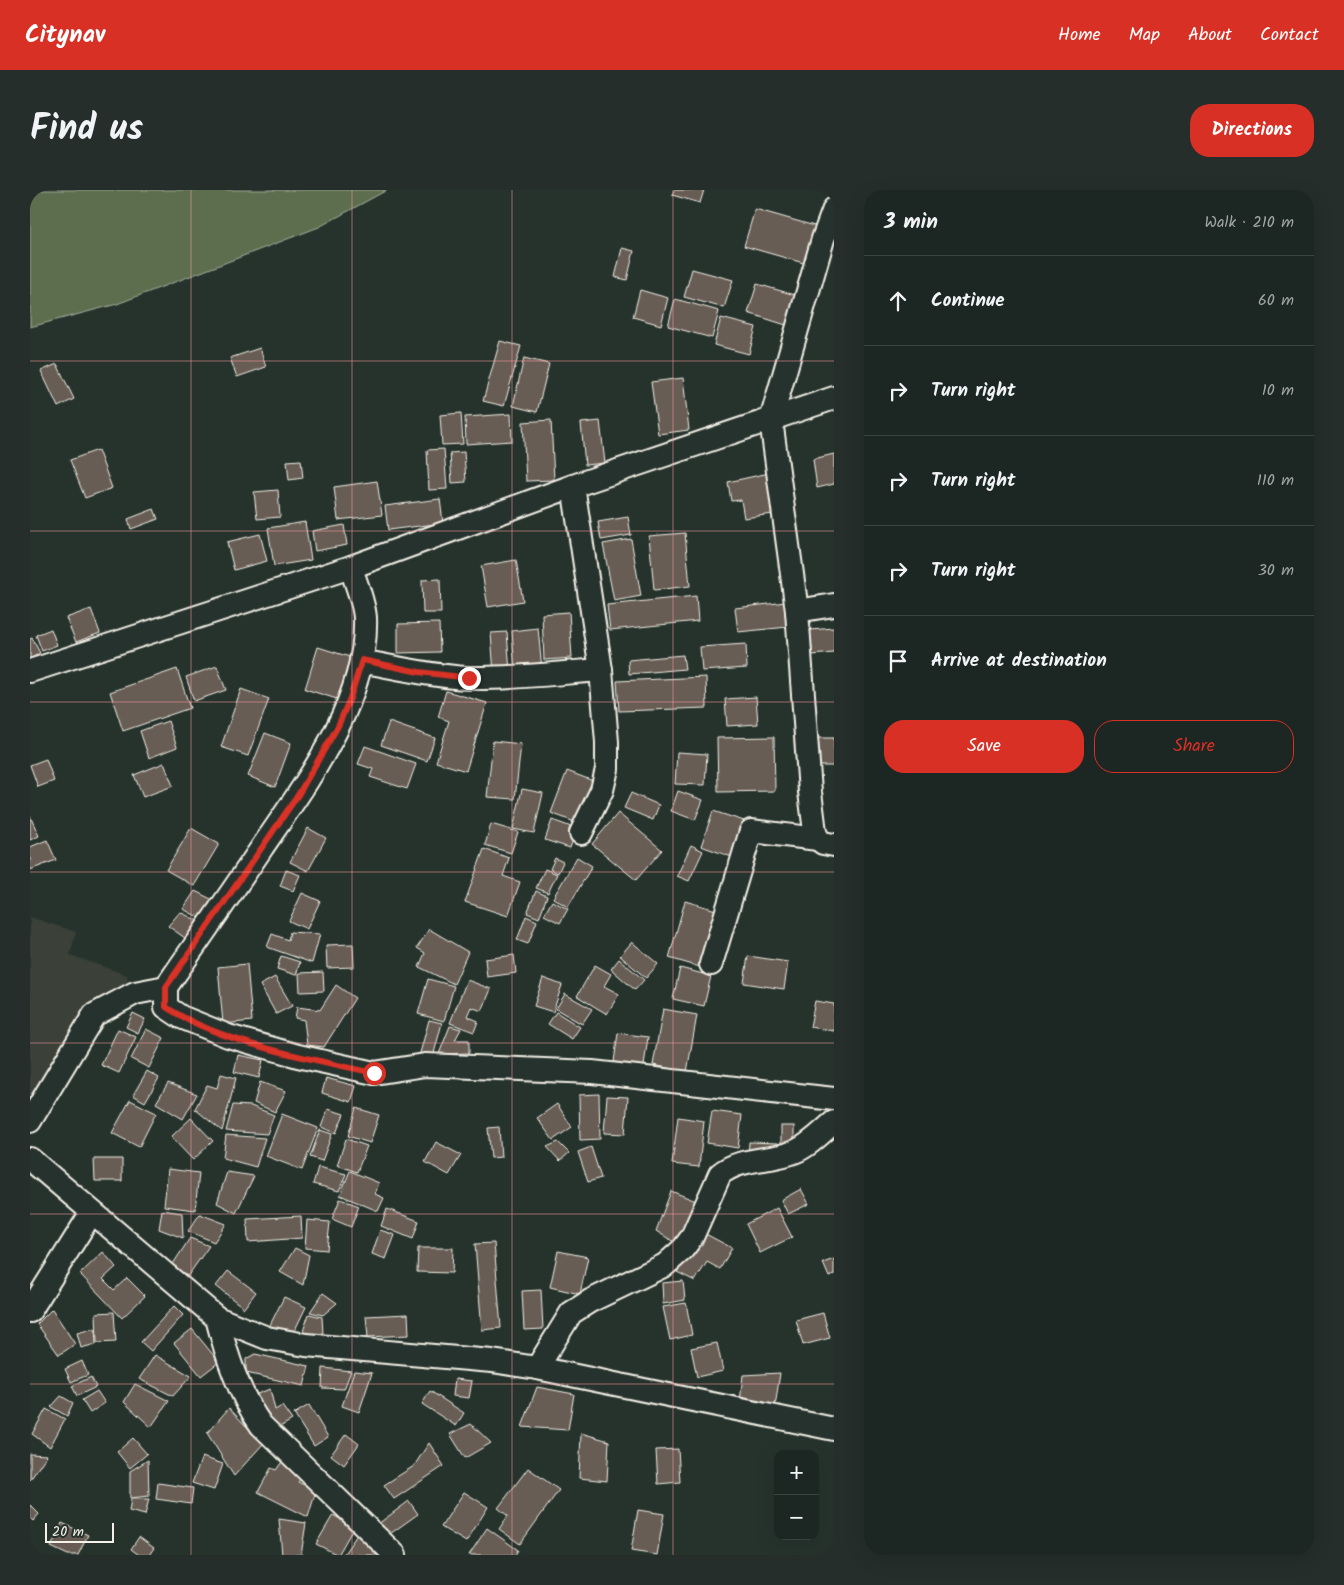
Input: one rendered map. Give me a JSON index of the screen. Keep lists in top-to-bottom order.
{
  "scale_bar": "20 m",
  "page": {
    "header": "Citynav",
    "nav": [
      "Home",
      "Map",
      "About",
      "Contact"
    ],
    "title": "Find us",
    "buttons": [
      "Directions",
      ["Save", "Share"]
    ],
    "heading": ["3 min", "Walk · 210 m"],
    "list": [
      ["Continue", "60 m"],
      ["Turn right", "10 m"],
      ["Turn right", "110 m"],
      ["Turn right", "30 m"],
      "Arrive at destination"
    ],
    "map_buttons": ["+", "−"],
    "scale": "20 m"
  }
}
